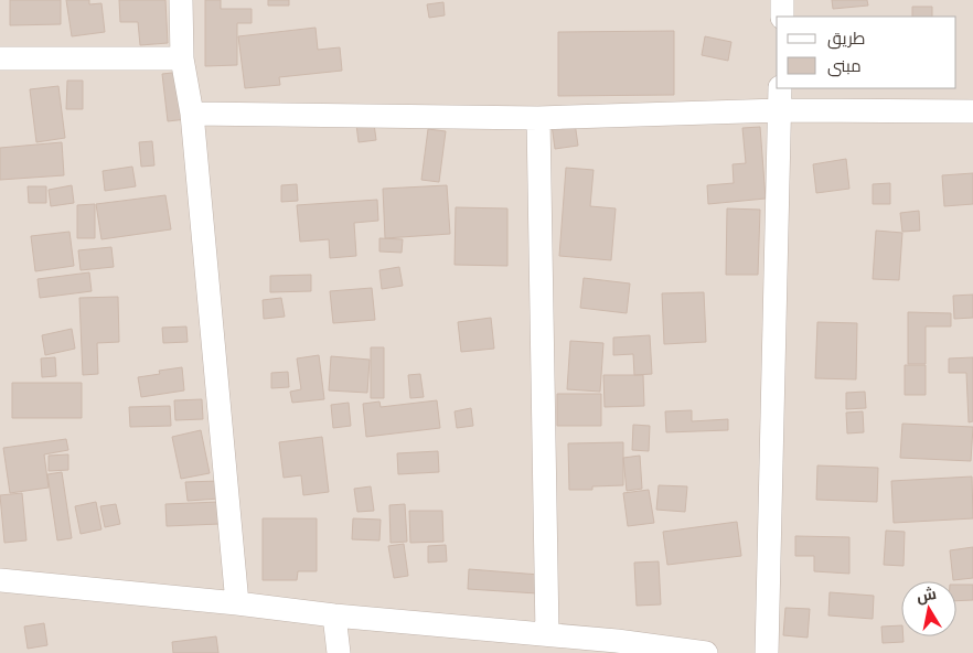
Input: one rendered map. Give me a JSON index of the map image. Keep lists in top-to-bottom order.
{
  "legend": ["طريق", "مبنى"],
  "north": "top"
}
